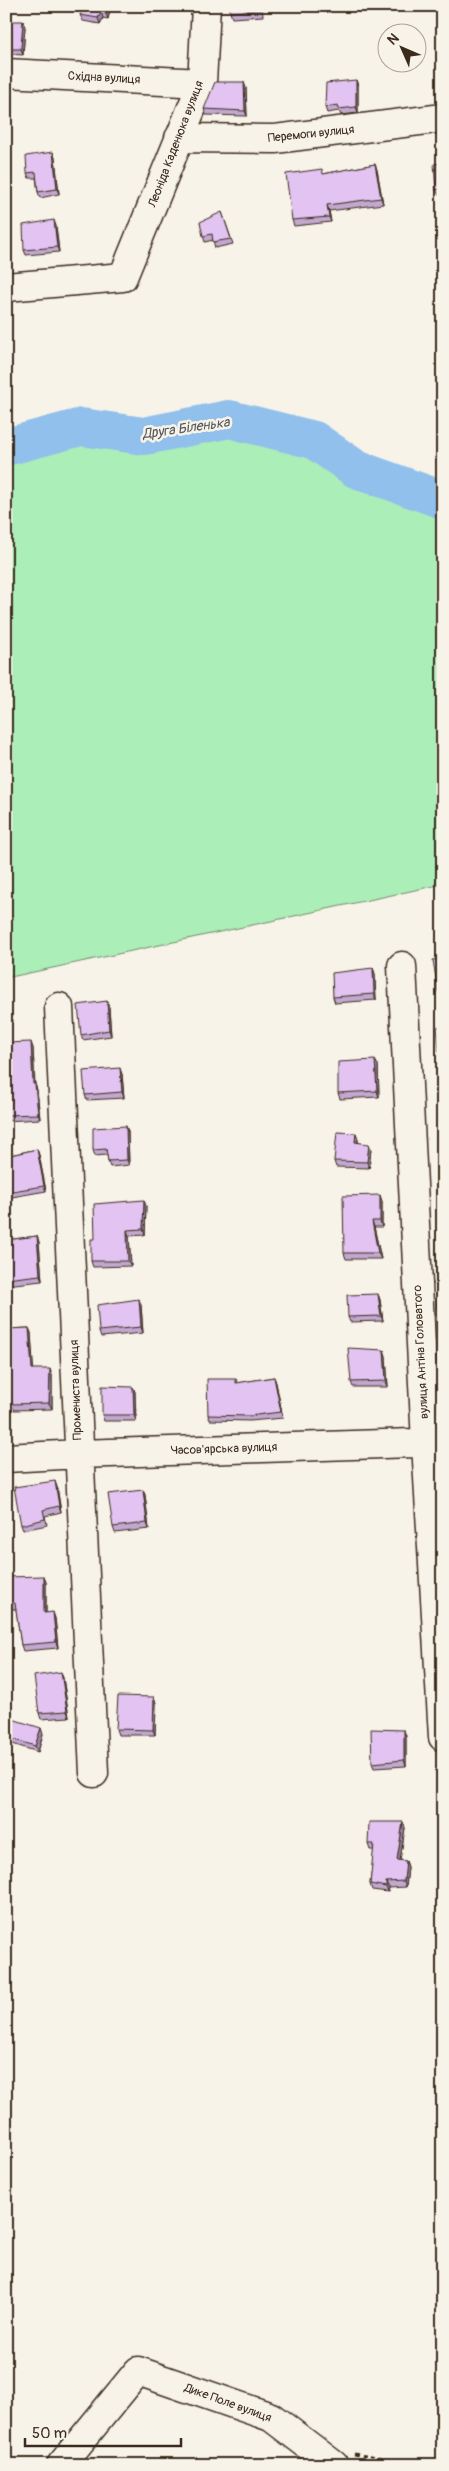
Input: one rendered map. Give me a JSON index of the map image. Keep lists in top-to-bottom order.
{
  "streets": {
    "street": [
      "Східна вулиця",
      "Перемоги вулиця",
      "Леоніда Каденюка вулиця",
      "вулиця Антіна Головатого",
      "Промениста вулиця",
      "Часов'ярська вулиця",
      "Дике Поле вулиця"
    ]
  },
  "crossings": [
    ["Східна вулиця", "Леоніда Каденюка вулиця"],
    ["Перемоги вулиця", "Леоніда Каденюка вулиця"],
    ["вулиця Антіна Головатого", "Часов'ярська вулиця"],
    ["Промениста вулиця", "Часов'ярська вулиця"]
  ],
  "water": ["Друга Біленька"],
  "scale_bar": "50 m",
  "north": "top left"
}
